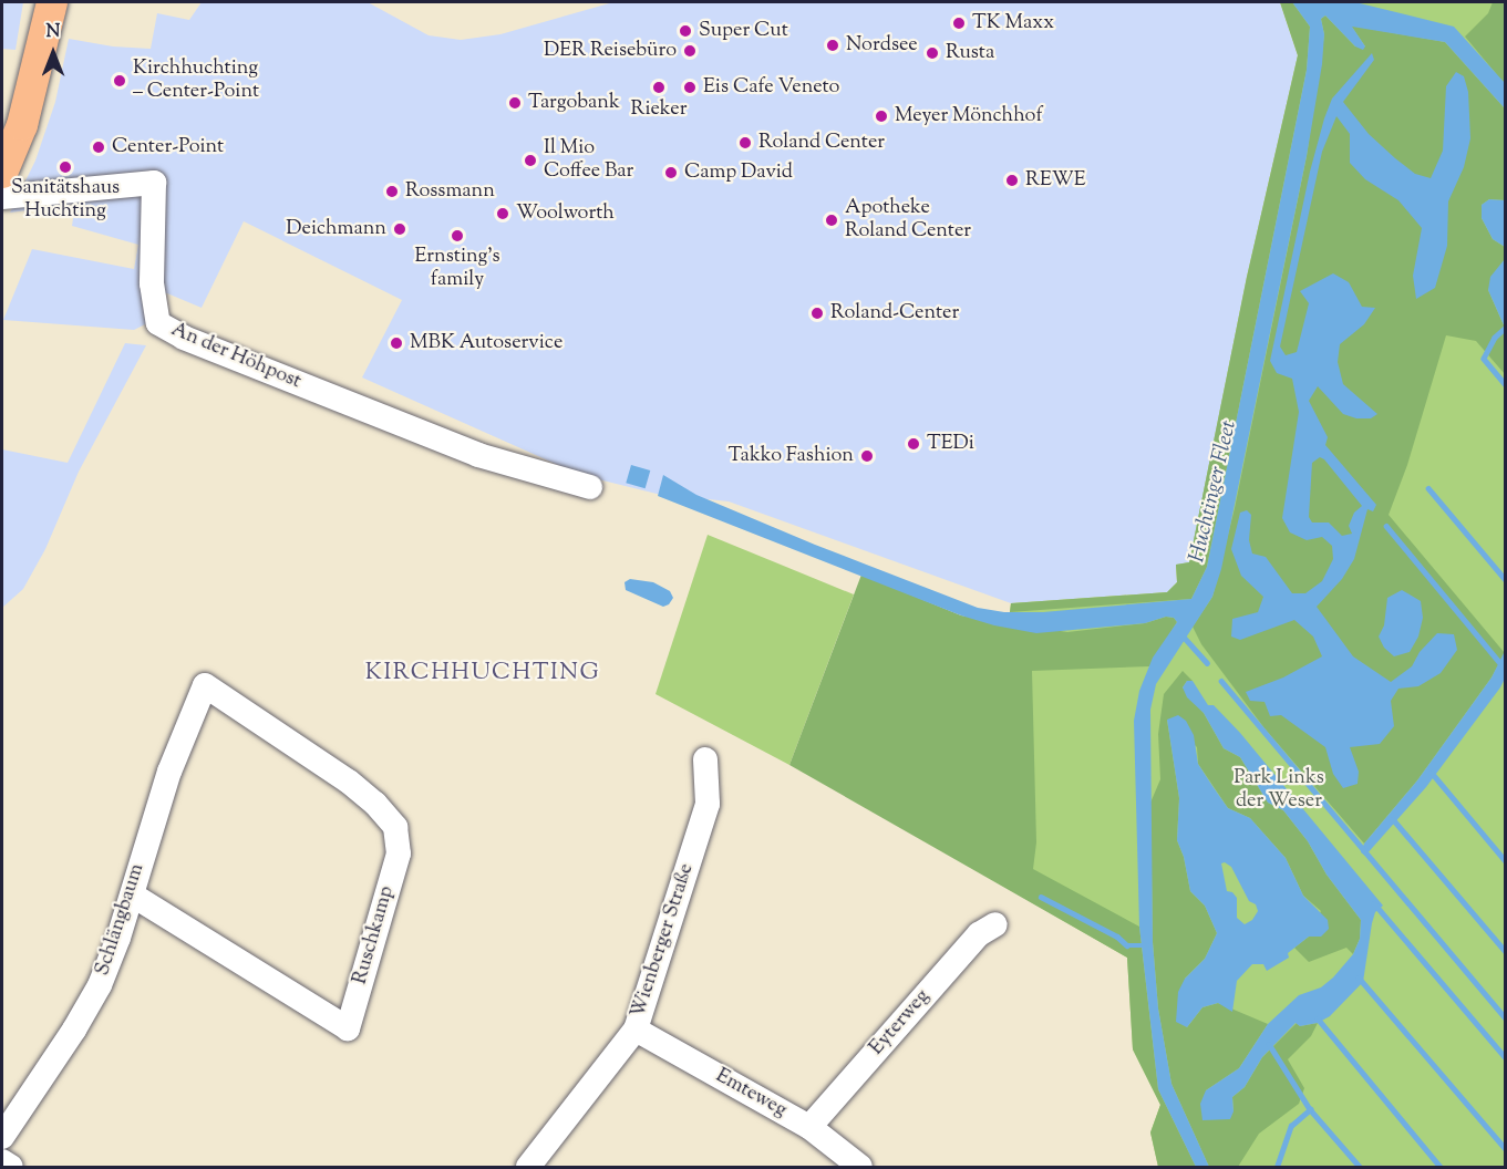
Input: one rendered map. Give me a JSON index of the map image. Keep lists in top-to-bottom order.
{
  "streets": {
    "street": [
      "An der Höhpost",
      "Schlängbaum",
      "Ruschkamp",
      "Wienberger Straße",
      "Eyterweg",
      "Emteweg"
    ]
  },
  "crossings": [
    ["Schlängbaum", "Ruschkamp"],
    ["Wienberger Straße", "Emteweg"],
    ["Eyterweg", "Emteweg"]
  ],
  "districts": ["KIRCHHUCHTING"],
  "water": ["Huchtinger Fleet"],
  "parks": ["Park Links der Weser"],
  "places": [
    "TK Maxx",
    "Super Cut",
    "Nordsee",
    "DER Reisebüro",
    "Rusta",
    "Kirchhuchting – Center-Point",
    "Rieker",
    "Eis Cafe Veneto",
    "Targobank",
    "Meyer Mönchhof",
    "Roland Center",
    "Center-Point",
    "Il Mio Coffee Bar",
    "Sanitätshaus Huchting",
    "Camp David",
    "REWE",
    "Rossmann",
    "Woolworth",
    "Apotheke Roland Center",
    "Deichmann",
    "Ernsting's family",
    "Roland-Center",
    "MBK Autoservice",
    "TEDi",
    "Takko Fashion"
  ],
  "north": "top"
}
